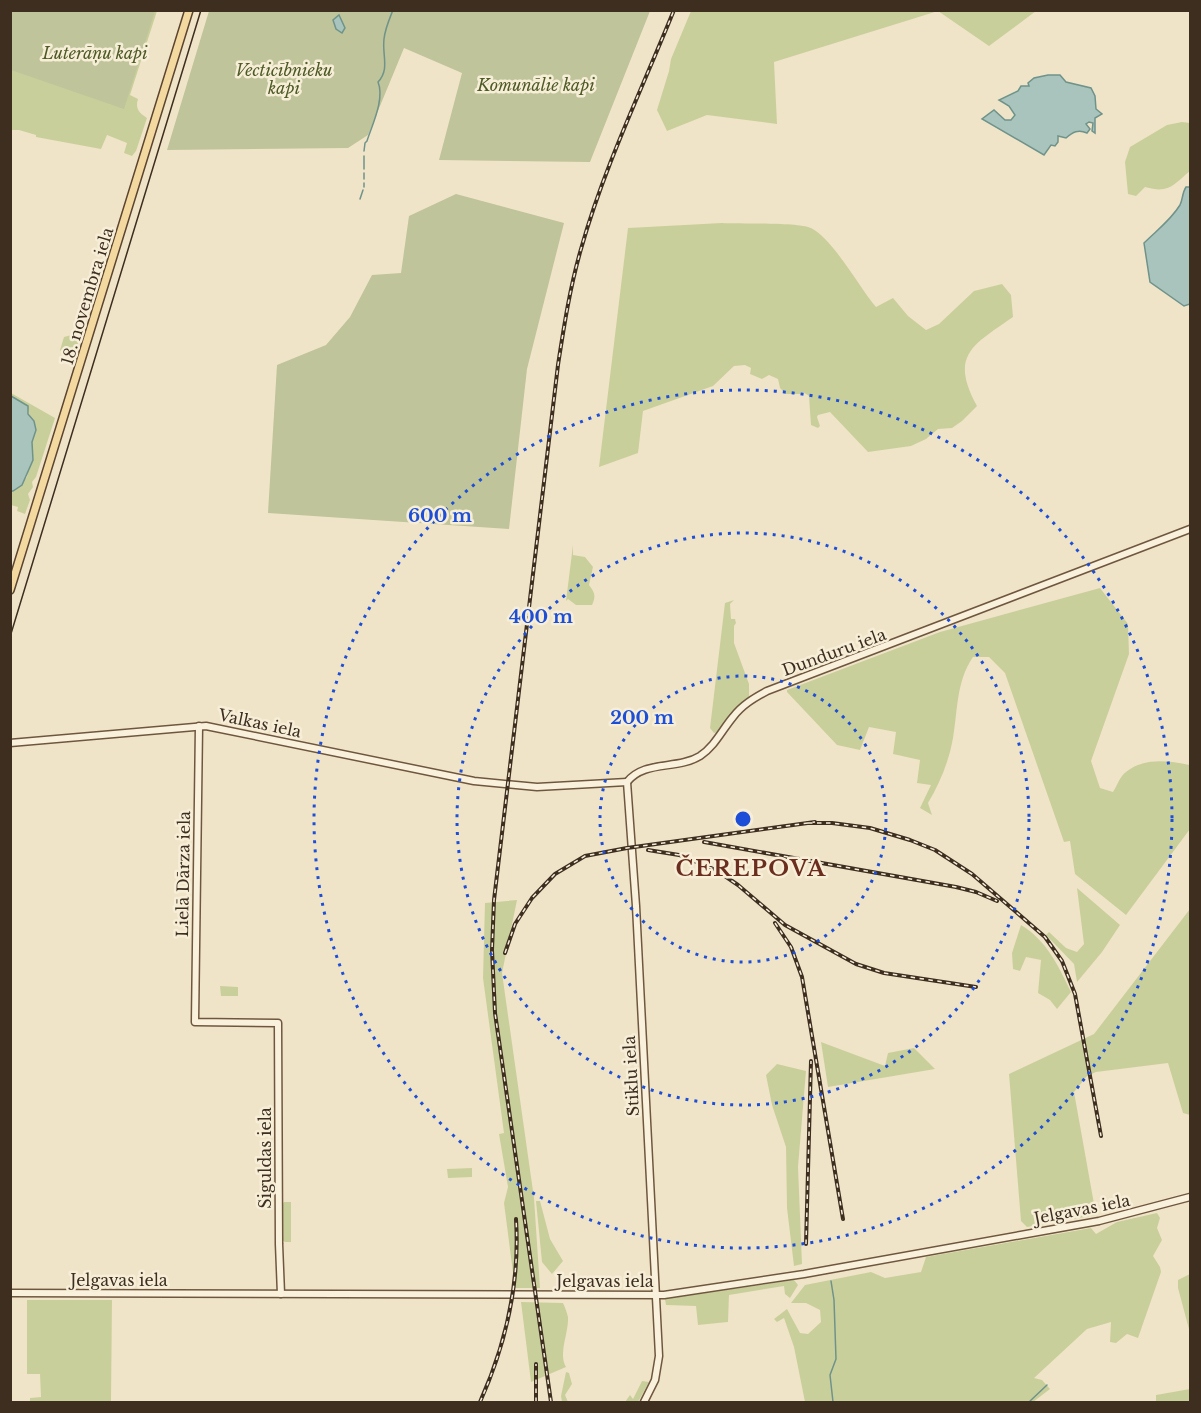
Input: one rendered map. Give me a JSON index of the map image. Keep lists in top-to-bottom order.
{
  "streets": {
    "main road": ["18. novembra iela"],
    "street": [
      "Dunduru iela",
      "Valkas iela",
      "Lielā Dārza iela",
      "Stiklu iela",
      "Siguldas iela",
      "Jelgavas iela"
    ]
  },
  "crossings": [
    ["Dunduru iela", "Valkas iela"],
    ["Dunduru iela", "Stiklu iela"],
    ["Valkas iela", "Lielā Dārza iela"],
    ["Lielā Dārza iela", "Siguldas iela"],
    ["Stiklu iela", "Jelgavas iela"],
    ["Siguldas iela", "Jelgavas iela"]
  ],
  "districts": ["ČEREPOVA"],
  "parks": ["Luterāņu kapi", "Vecticībnieku kapi", "Komunālie kapi"],
  "rings": ["600 m", "400 m", "200 m"]
}
